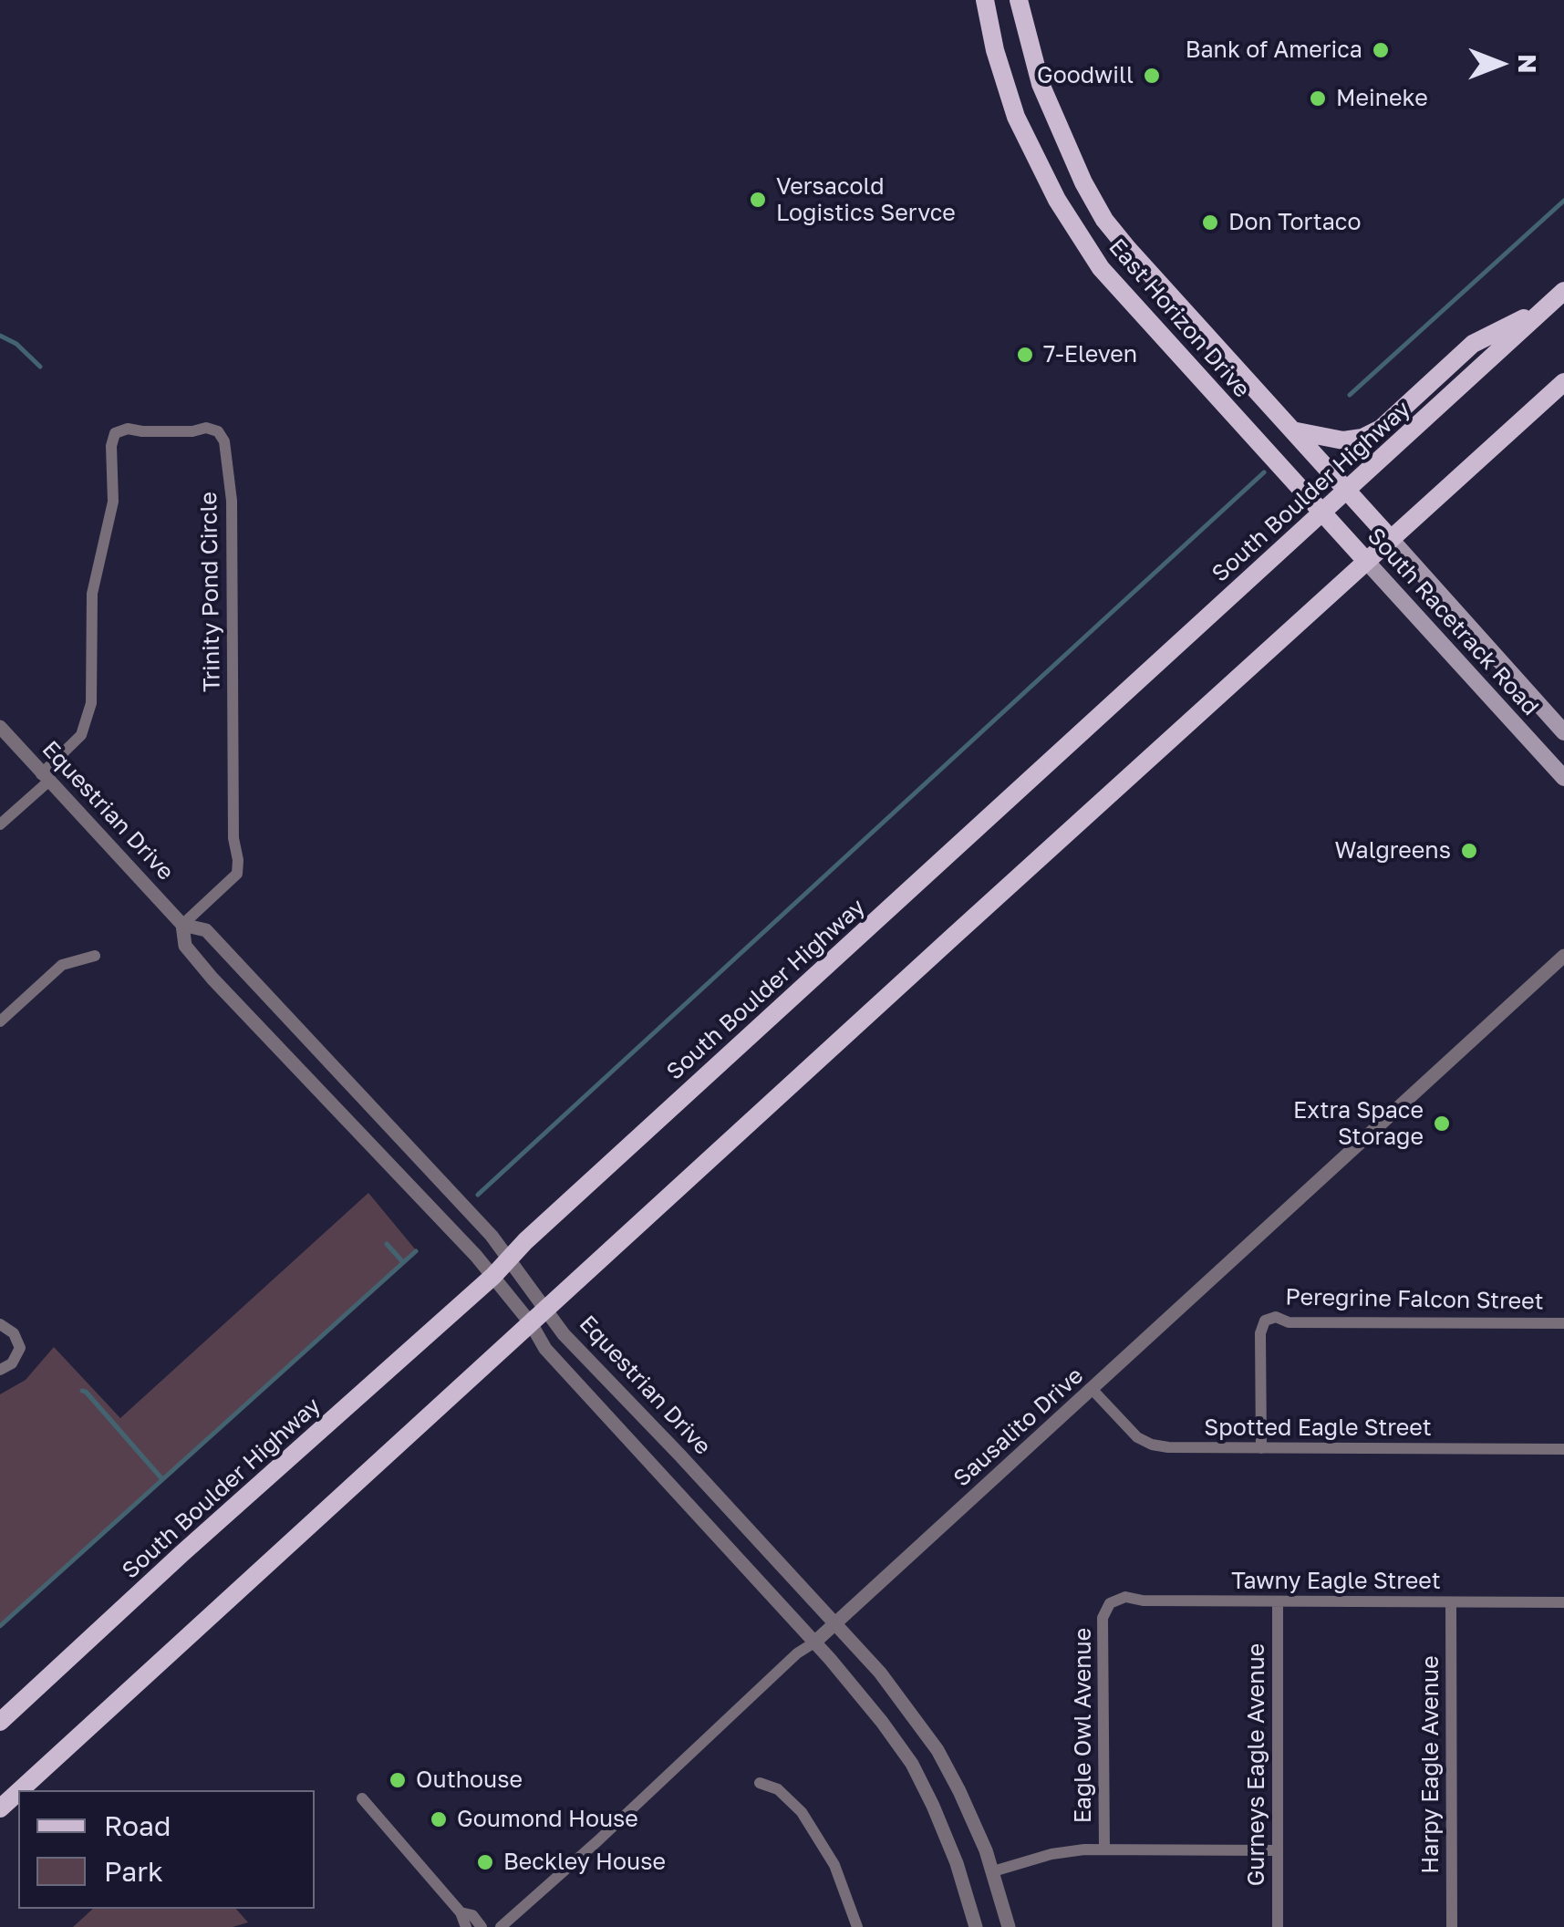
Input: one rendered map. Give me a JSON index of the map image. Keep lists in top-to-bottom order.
{
  "streets": {
    "main road": ["East Horizon Drive", "South Boulder Highway", "South Racetrack Road"],
    "street": [
      "Trinity Pond Circle",
      "Equestrian Drive",
      "Peregrine Falcon Street",
      "Sausalito Drive",
      "Spotted Eagle Street",
      "Tawny Eagle Street",
      "Eagle Owl Avenue",
      "Gurneys Eagle Avenue",
      "Harpy Eagle Avenue"
    ]
  },
  "crossings": [
    ["East Horizon Drive", "South Boulder Highway"],
    ["East Horizon Drive", "South Racetrack Road"],
    ["South Boulder Highway", "Equestrian Drive"],
    ["Trinity Pond Circle", "Equestrian Drive"],
    ["Equestrian Drive", "Sausalito Drive"],
    ["Peregrine Falcon Street", "Spotted Eagle Street"],
    ["Sausalito Drive", "Spotted Eagle Street"],
    ["Tawny Eagle Street", "Eagle Owl Avenue"],
    ["Tawny Eagle Street", "Gurneys Eagle Avenue"],
    ["Tawny Eagle Street", "Harpy Eagle Avenue"]
  ],
  "places": [
    "Bank of America",
    "Goodwill",
    "Meineke",
    "Versacold Logistics Servce",
    "Don Tortaco",
    "7-Eleven",
    "Walgreens",
    "Extra Space Storage",
    "Outhouse",
    "Goumond House",
    "Beckley House"
  ],
  "legend": ["Road", "Park"],
  "north": "right"
}
